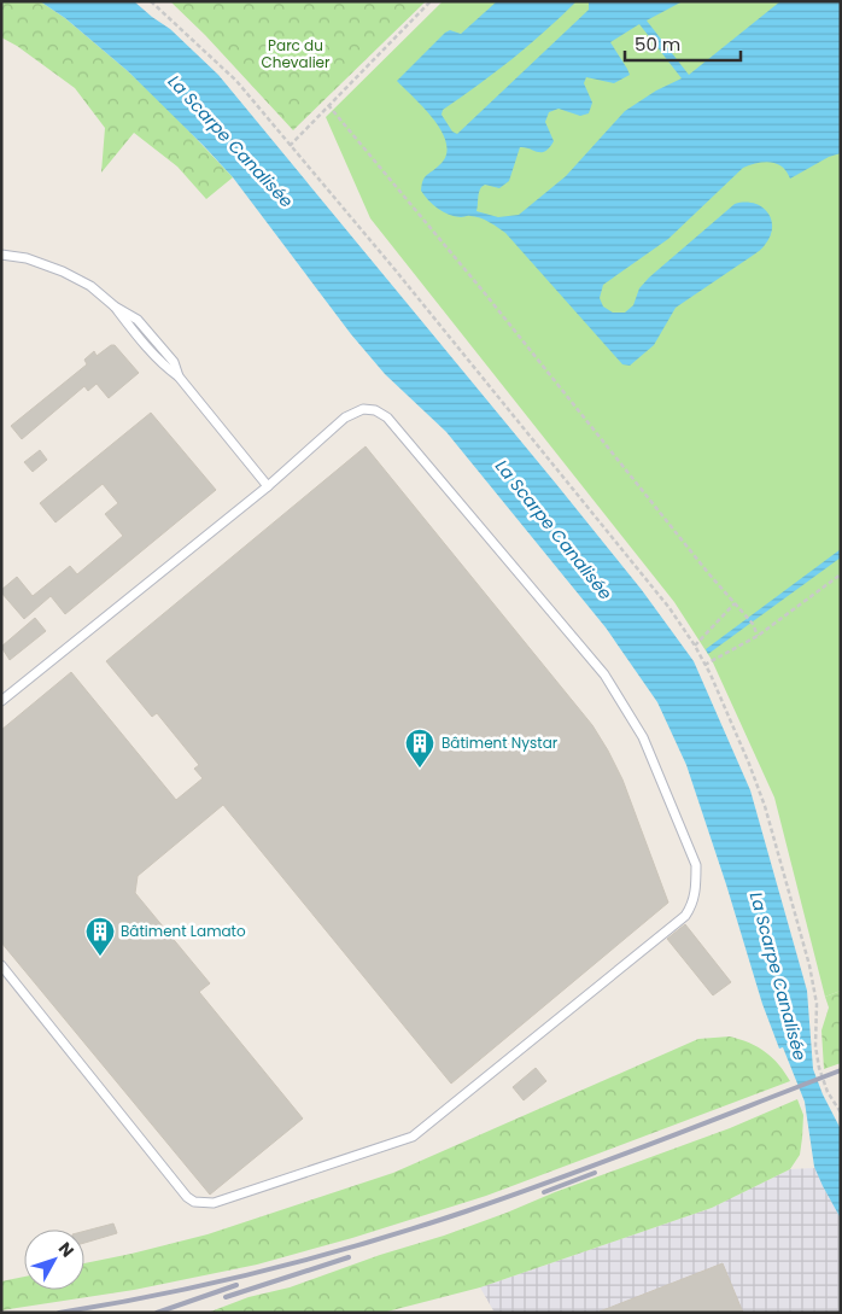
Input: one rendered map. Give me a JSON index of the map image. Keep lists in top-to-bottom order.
{
  "water": ["La Scarpe Canalisée"],
  "parks": ["Parc du Chevalier"],
  "places": {
    "building": ["Bâtiment Nystar", "Bâtiment Lamato"]
  },
  "scale_bar": "50 m",
  "north": "top right"
}
